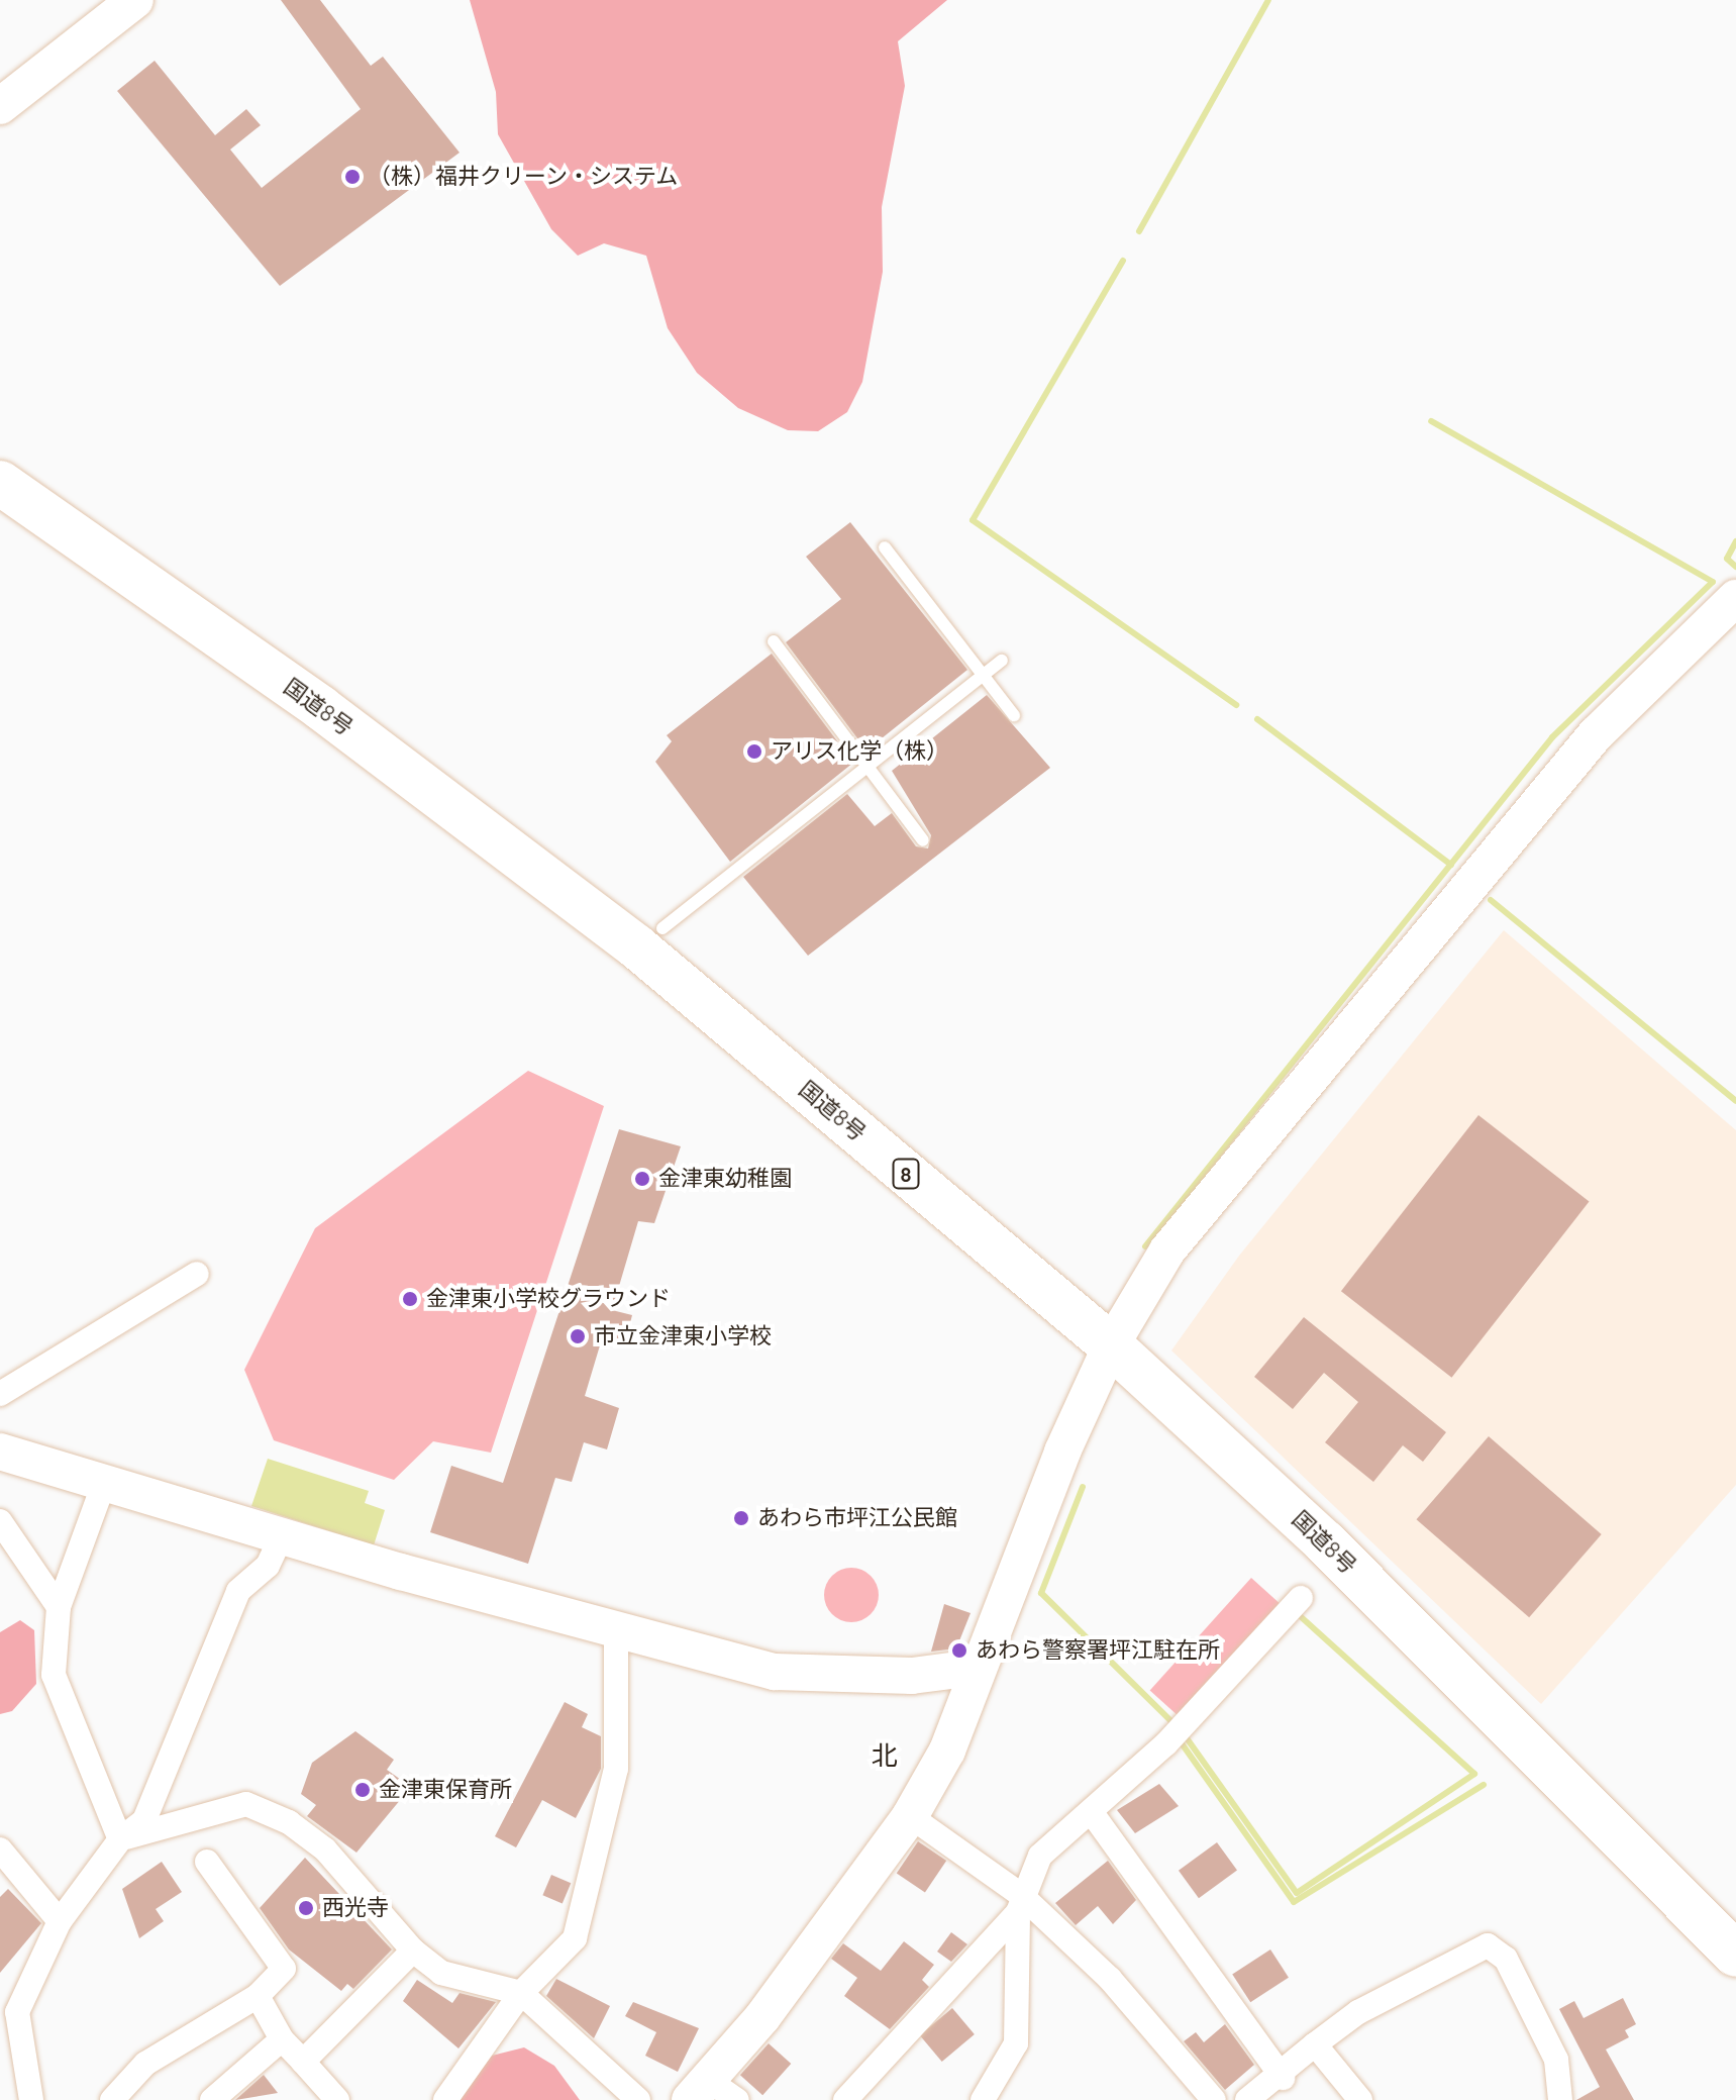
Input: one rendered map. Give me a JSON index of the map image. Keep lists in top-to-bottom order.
{
  "streets": {
    "highway": ["国道8号", "8"]
  },
  "districts": ["北"],
  "places": [
    "（株）福井クリーン・システム",
    "アリス化学（株）",
    "金津東幼稚園",
    "金津東小学校グラウンド",
    "市立金津東小学校",
    "あわら市坪江公民館",
    "あわら警察署坪江駐在所",
    "金津東保育所",
    "西光寺"
  ]
}
